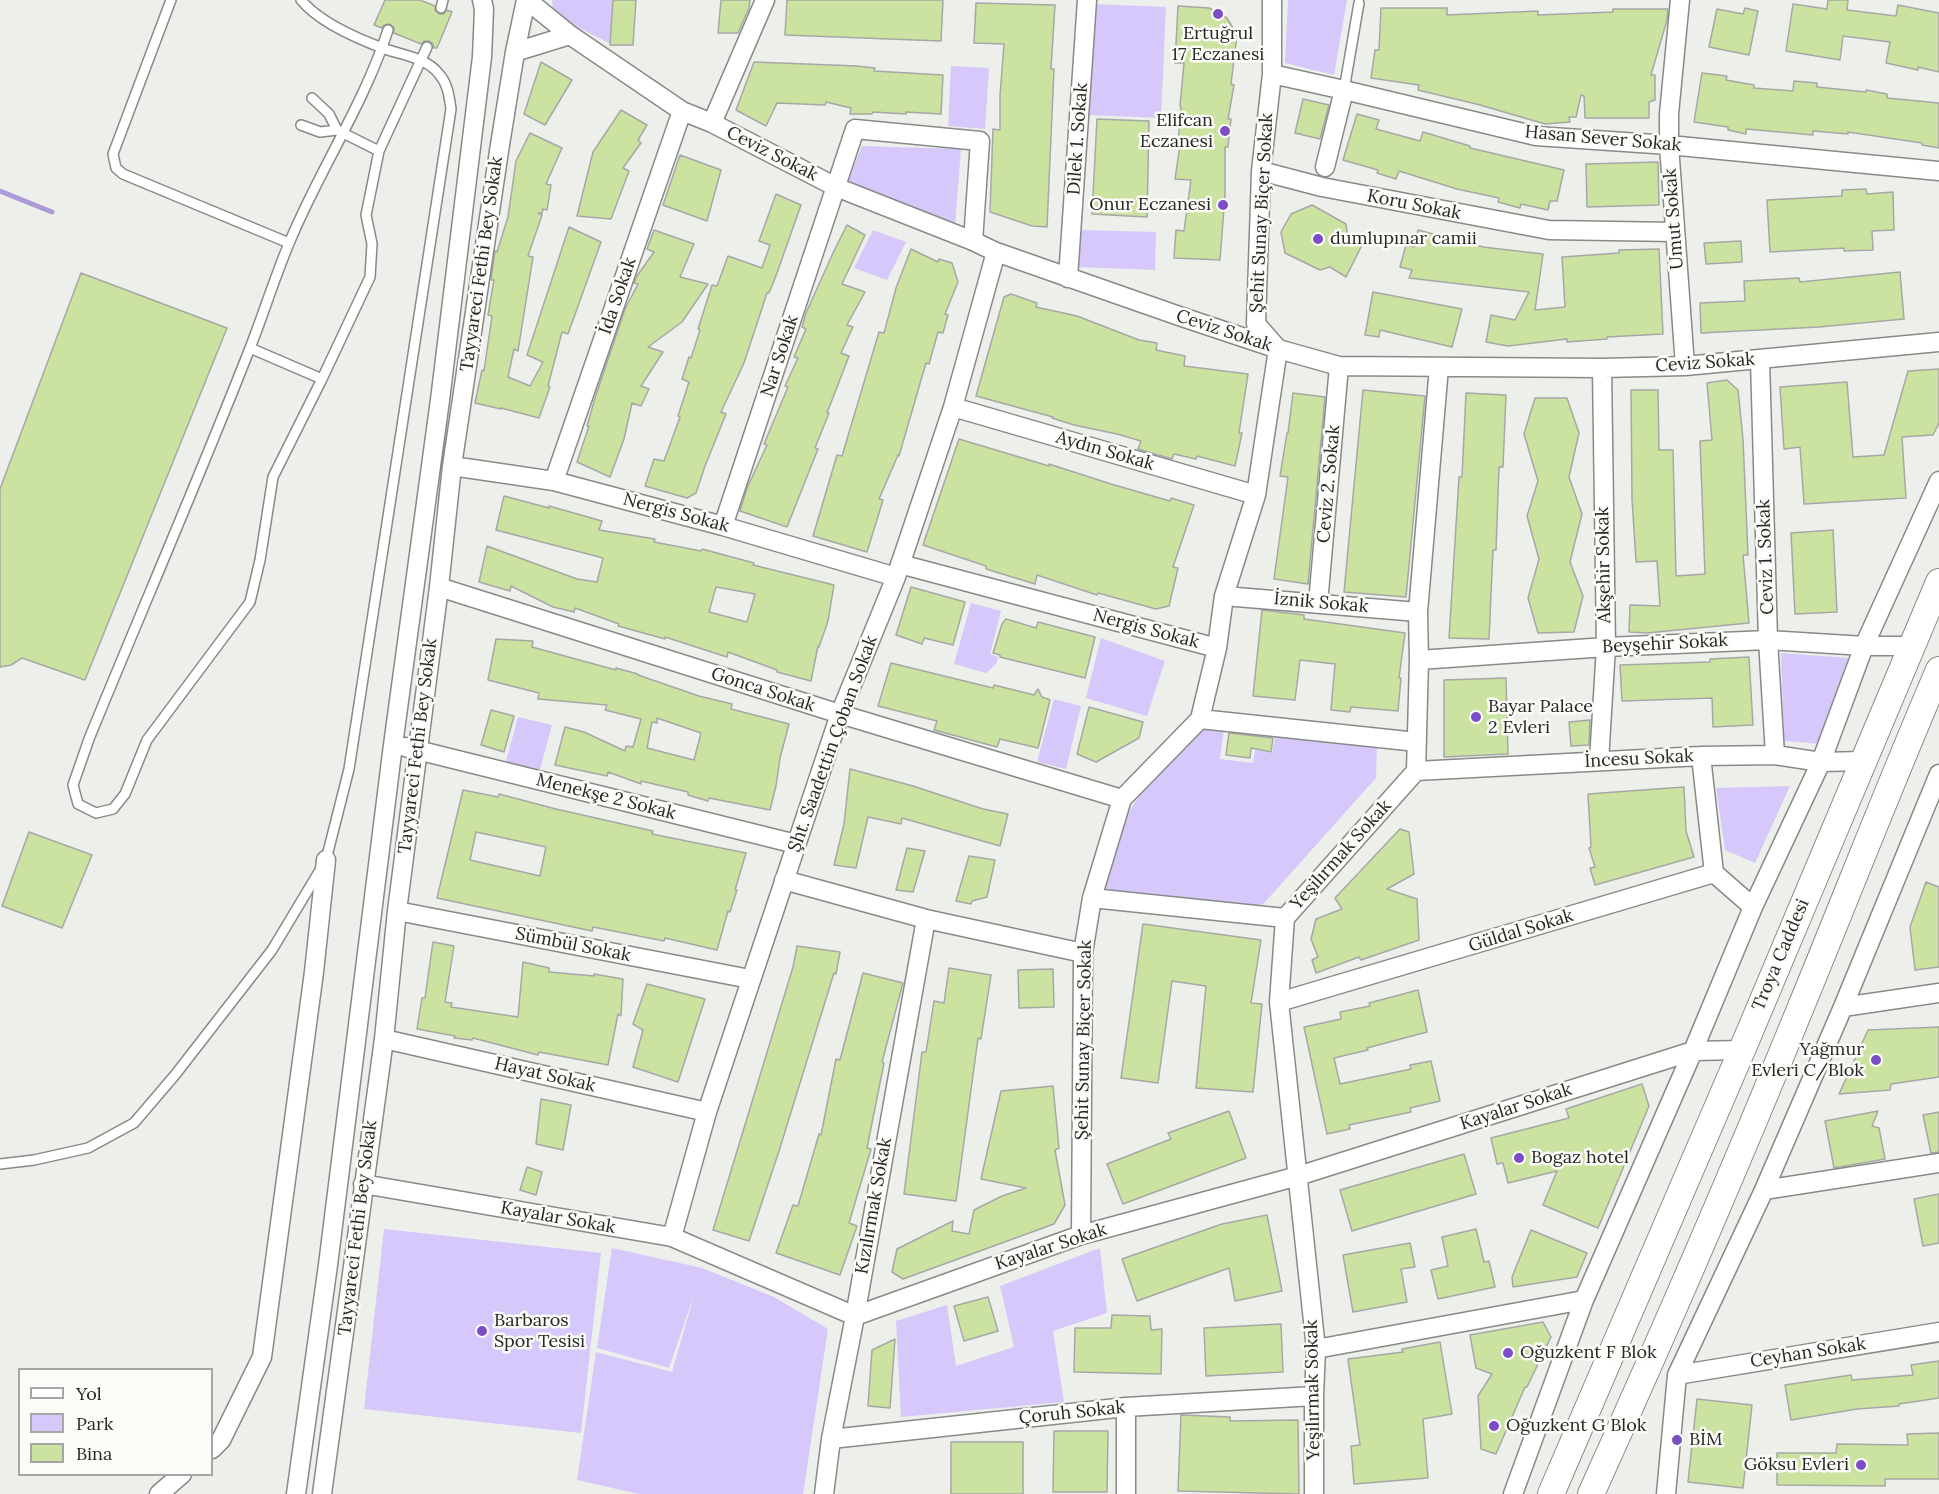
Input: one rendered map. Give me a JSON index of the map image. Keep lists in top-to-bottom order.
{
  "streets": {
    "main road": ["Troya Caddesi"],
    "street": [
      "Dilek 1. Sokak",
      "Hasan Sever Sokak",
      "Ceviz Sokak",
      "Koru Sokak",
      "Şehit Sunay Biçer Sokak",
      "Umut Sokak",
      "Tayyareci Fethi Bey Sokak",
      "İda Sokak",
      "Nar Sokak",
      "Aydın Sokak",
      "Ceviz 2. Sokak",
      "Nergis Sokak",
      "Ceviz 1. Sokak",
      "Akşehir Sokak",
      "İznik Sokak",
      "Beyşehir Sokak",
      "Gonca Sokak",
      "Şht. Saadettin Çoban Sokak",
      "İncesu Sokak",
      "Menekşe 2 Sokak",
      "Yeşilırmak Sokak",
      "Güldal Sokak",
      "Sümbül Sokak",
      "Hayat Sokak",
      "Kayalar Sokak",
      "Kızılırmak Sokak",
      "Ceyhan Sokak",
      "Çoruh Sokak"
    ]
  },
  "crossings": [
    ["Dilek 1. Sokak", "Ceviz Sokak"],
    ["Hasan Sever Sokak", "Şehit Sunay Biçer Sokak"],
    ["Hasan Sever Sokak", "Umut Sokak"],
    ["Ceviz Sokak", "Şehit Sunay Biçer Sokak"],
    ["Ceviz Sokak", "Umut Sokak"],
    ["Ceviz Sokak", "Tayyareci Fethi Bey Sokak"],
    ["Ceviz Sokak", "İda Sokak"],
    ["Ceviz Sokak", "Nar Sokak"],
    ["Ceviz Sokak", "Ceviz 2. Sokak"],
    ["Ceviz Sokak", "Ceviz 1. Sokak"],
    ["Ceviz Sokak", "Akşehir Sokak"],
    ["Ceviz Sokak", "Şht. Saadettin Çoban Sokak"],
    ["Koru Sokak", "Şehit Sunay Biçer Sokak"],
    ["Koru Sokak", "Umut Sokak"],
    ["Şehit Sunay Biçer Sokak", "Gonca Sokak"],
    ["Şehit Sunay Biçer Sokak", "Kayalar Sokak"],
    ["Tayyareci Fethi Bey Sokak", "Nergis Sokak"],
    ["Tayyareci Fethi Bey Sokak", "Gonca Sokak"],
    ["Tayyareci Fethi Bey Sokak", "Menekşe 2 Sokak"],
    ["Tayyareci Fethi Bey Sokak", "Sümbül Sokak"],
    ["Tayyareci Fethi Bey Sokak", "Hayat Sokak"],
    ["Tayyareci Fethi Bey Sokak", "Kayalar Sokak"],
    ["İda Sokak", "Nergis Sokak"],
    ["Nar Sokak", "Nergis Sokak"],
    ["Aydın Sokak", "Şht. Saadettin Çoban Sokak"],
    ["Ceviz 2. Sokak", "İznik Sokak"],
    ["Nergis Sokak", "Şht. Saadettin Çoban Sokak"],
    ["Ceviz 1. Sokak", "Beyşehir Sokak"],
    ["Ceviz 1. Sokak", "İncesu Sokak"],
    ["Akşehir Sokak", "Beyşehir Sokak"],
    ["Akşehir Sokak", "İncesu Sokak"],
    ["Beyşehir Sokak", "Troya Caddesi"],
    ["Gonca Sokak", "Şht. Saadettin Çoban Sokak"],
    ["Şht. Saadettin Çoban Sokak", "Menekşe 2 Sokak"],
    ["Şht. Saadettin Çoban Sokak", "Sümbül Sokak"],
    ["Şht. Saadettin Çoban Sokak", "Hayat Sokak"],
    ["Şht. Saadettin Çoban Sokak", "Kayalar Sokak"],
    ["İncesu Sokak", "Yeşilırmak Sokak"],
    ["İncesu Sokak", "Troya Caddesi"],
    ["Yeşilırmak Sokak", "Güldal Sokak"],
    ["Yeşilırmak Sokak", "Kayalar Sokak"],
    ["Yeşilırmak Sokak", "Çoruh Sokak"],
    ["Troya Caddesi", "Kayalar Sokak"],
    ["Kayalar Sokak", "Kızılırmak Sokak"],
    ["Kızılırmak Sokak", "Çoruh Sokak"]
  ],
  "places": [
    "Ertuğrul 17 Eczanesi",
    "Elifcan Eczanesi",
    "Onur Eczanesi",
    "dumlupınar camii",
    "Bayar Palace 2 Evleri",
    "Yağmur Evleri C/Blok",
    "Bogaz hotel",
    "Barbaros Spor Tesisi",
    "Oğuzkent F Blok",
    "Oğuzkent G Blok",
    "BİM",
    "Göksu Evleri"
  ],
  "legend": ["Yol", "Park", "Bina"]
}
